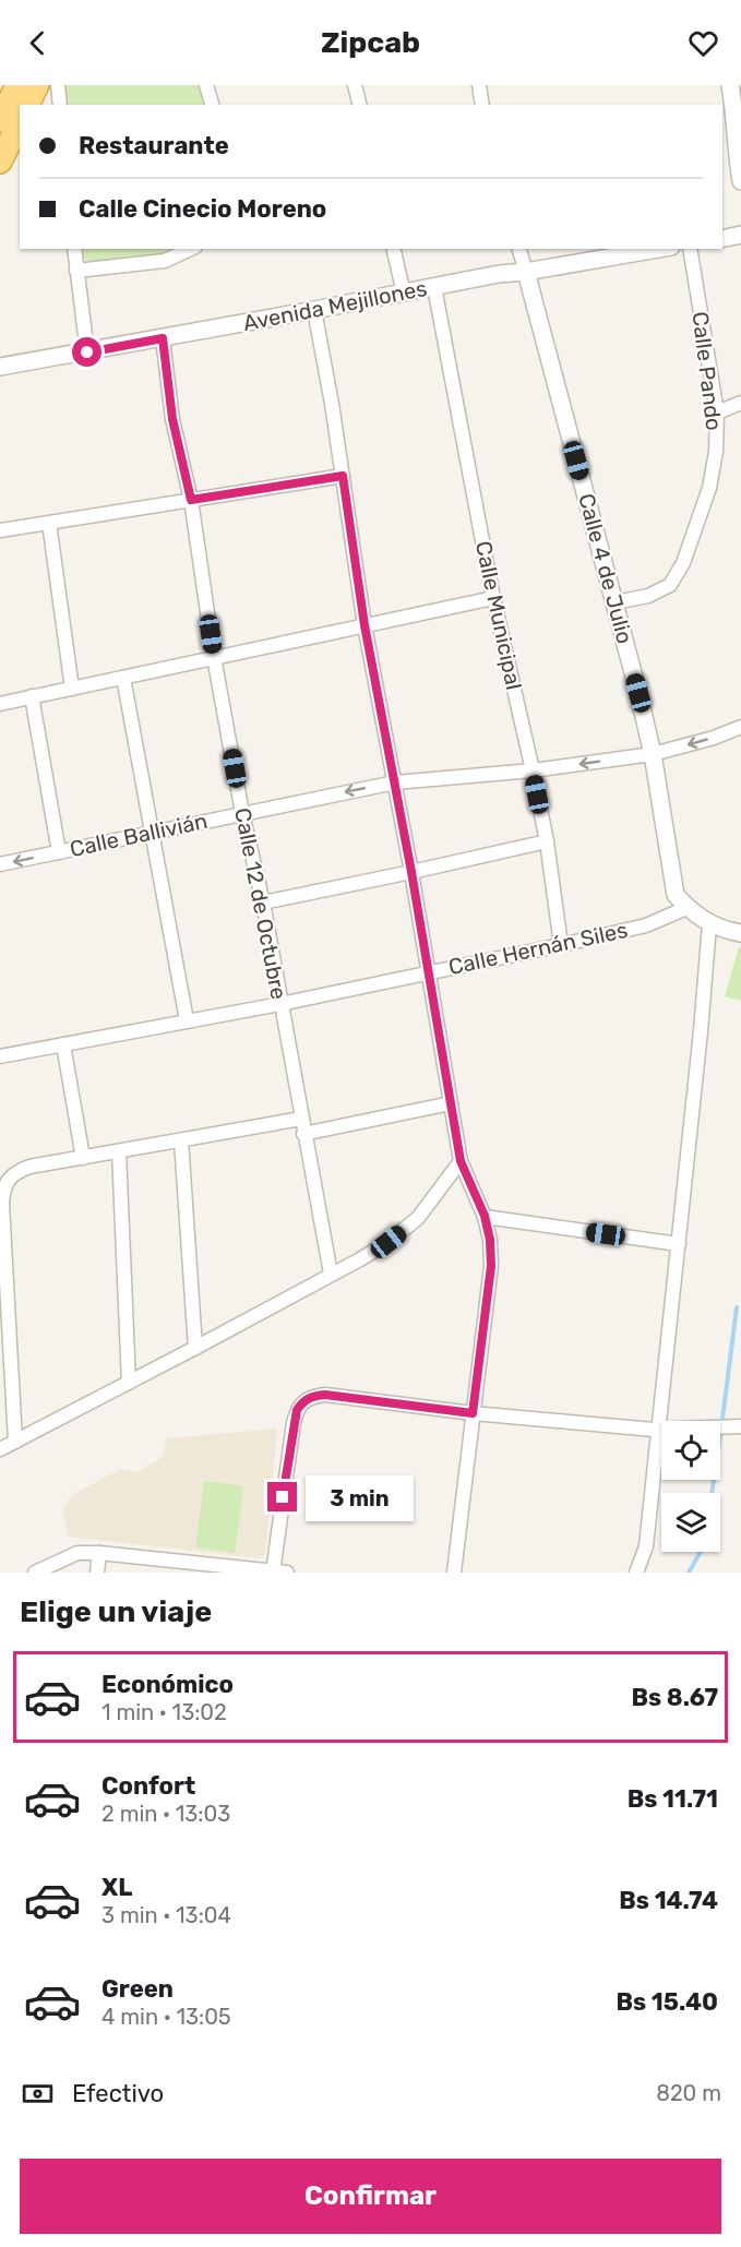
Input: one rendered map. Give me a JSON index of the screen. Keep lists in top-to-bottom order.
{
  "streets": {
    "street": [
      "Avenida Mejillones",
      "Calle Pando",
      "Calle 4 de Julio",
      "Calle Municipal",
      "Calle Ballivián",
      "Calle 12 de Octubre",
      "Calle Hernán Siles"
    ]
  },
  "crossings": [
    ["Avenida Mejillones", "Calle 4 de Julio"],
    ["Avenida Mejillones", "Calle Municipal"],
    ["Avenida Mejillones", "Calle 12 de Octubre"],
    ["Calle Pando", "Calle 4 de Julio"],
    ["Calle 4 de Julio", "Calle Ballivián"],
    ["Calle 4 de Julio", "Calle Hernán Siles"],
    ["Calle Municipal", "Calle Ballivián"],
    ["Calle Municipal", "Calle Hernán Siles"],
    ["Calle Ballivián", "Calle 12 de Octubre"],
    ["Calle 12 de Octubre", "Calle Hernán Siles"]
  ],
  "page": {
    "header": "Zipcab",
    "banner": ["Restaurante", "Calle Cinecio Moreno"],
    "bubble": "3 min",
    "heading": "Elige un viaje",
    "list": [
      {
        "name": "Económico",
        "note": "1 min · 13:02",
        "value": "Bs 8.67"
      },
      {
        "name": "Confort",
        "note": "2 min · 13:03",
        "value": "Bs 11.71"
      },
      {
        "name": "XL",
        "note": "3 min · 13:04",
        "value": "Bs 14.74"
      },
      {
        "name": "Green",
        "note": "4 min · 13:05",
        "value": "Bs 15.40"
      }
    ],
    "pay": ["Efectivo", "820 m"],
    "buttons": "Confirmar"
  }
}
